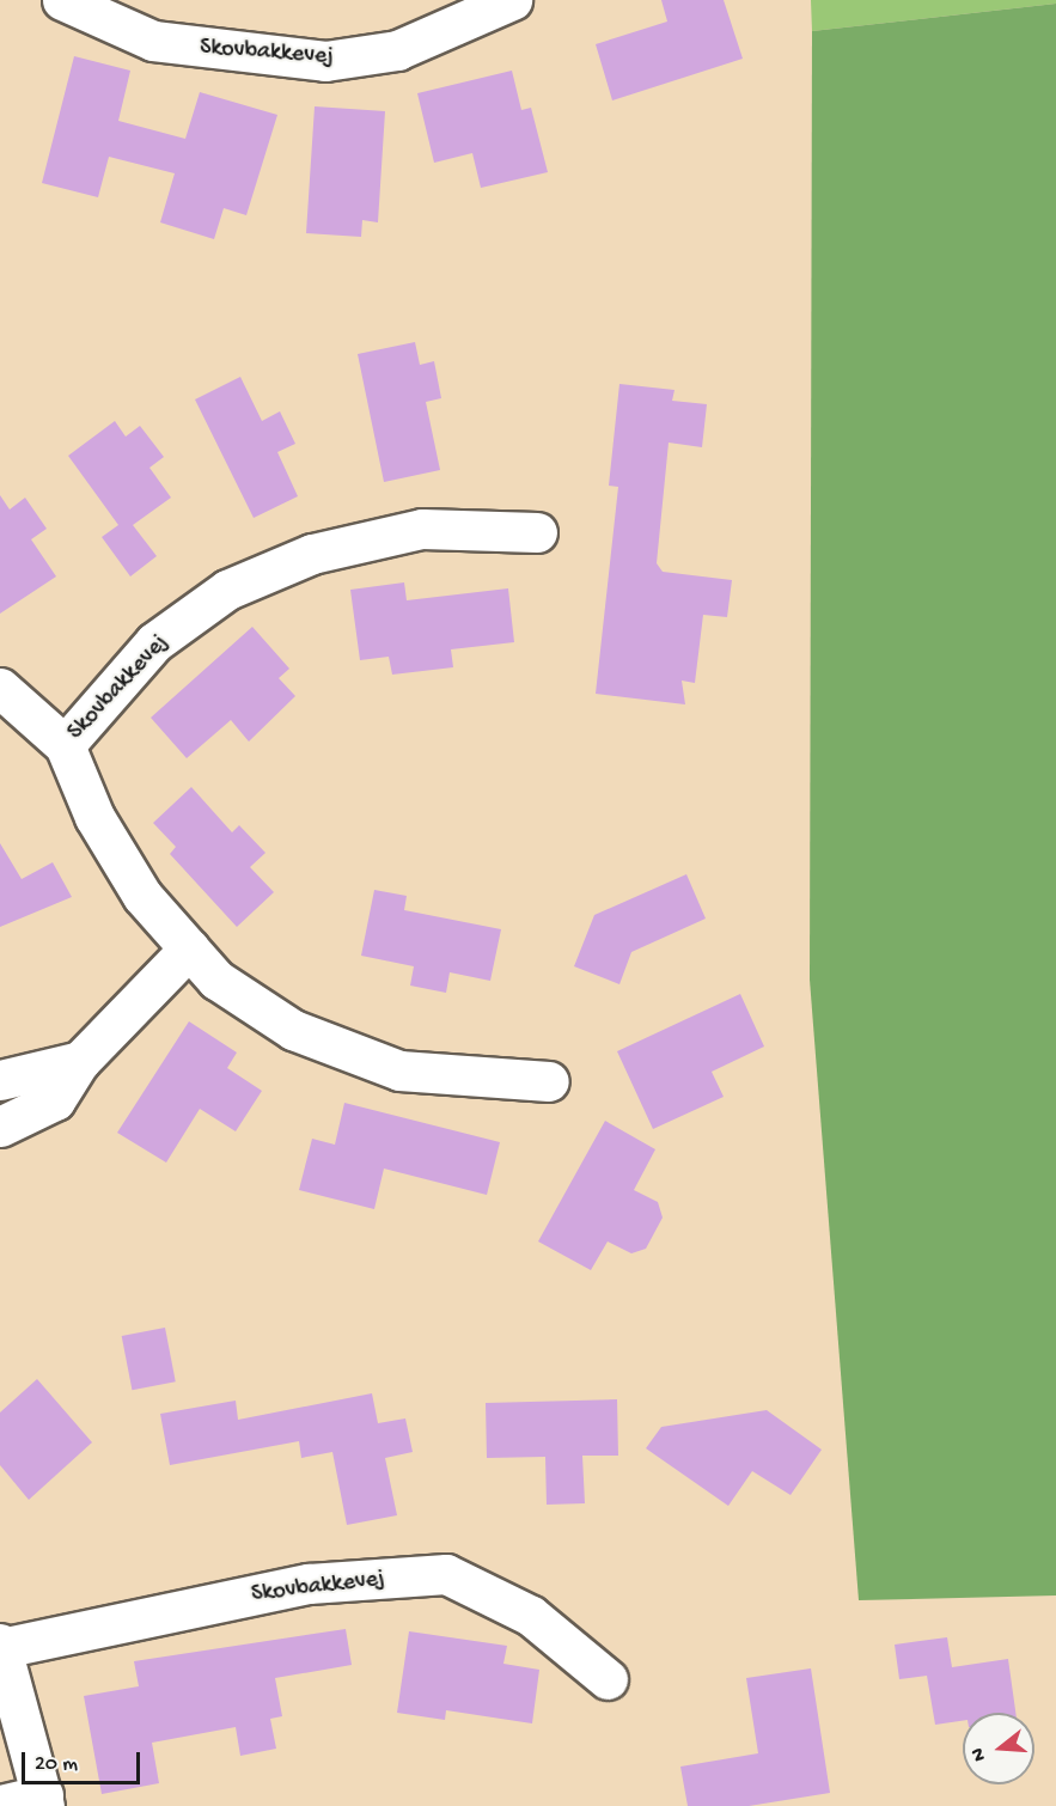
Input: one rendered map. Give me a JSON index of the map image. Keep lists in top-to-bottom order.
{
  "streets": {
    "street": ["Skovbakkevej"]
  },
  "scale_bar": "20 m",
  "north": "left"
}
